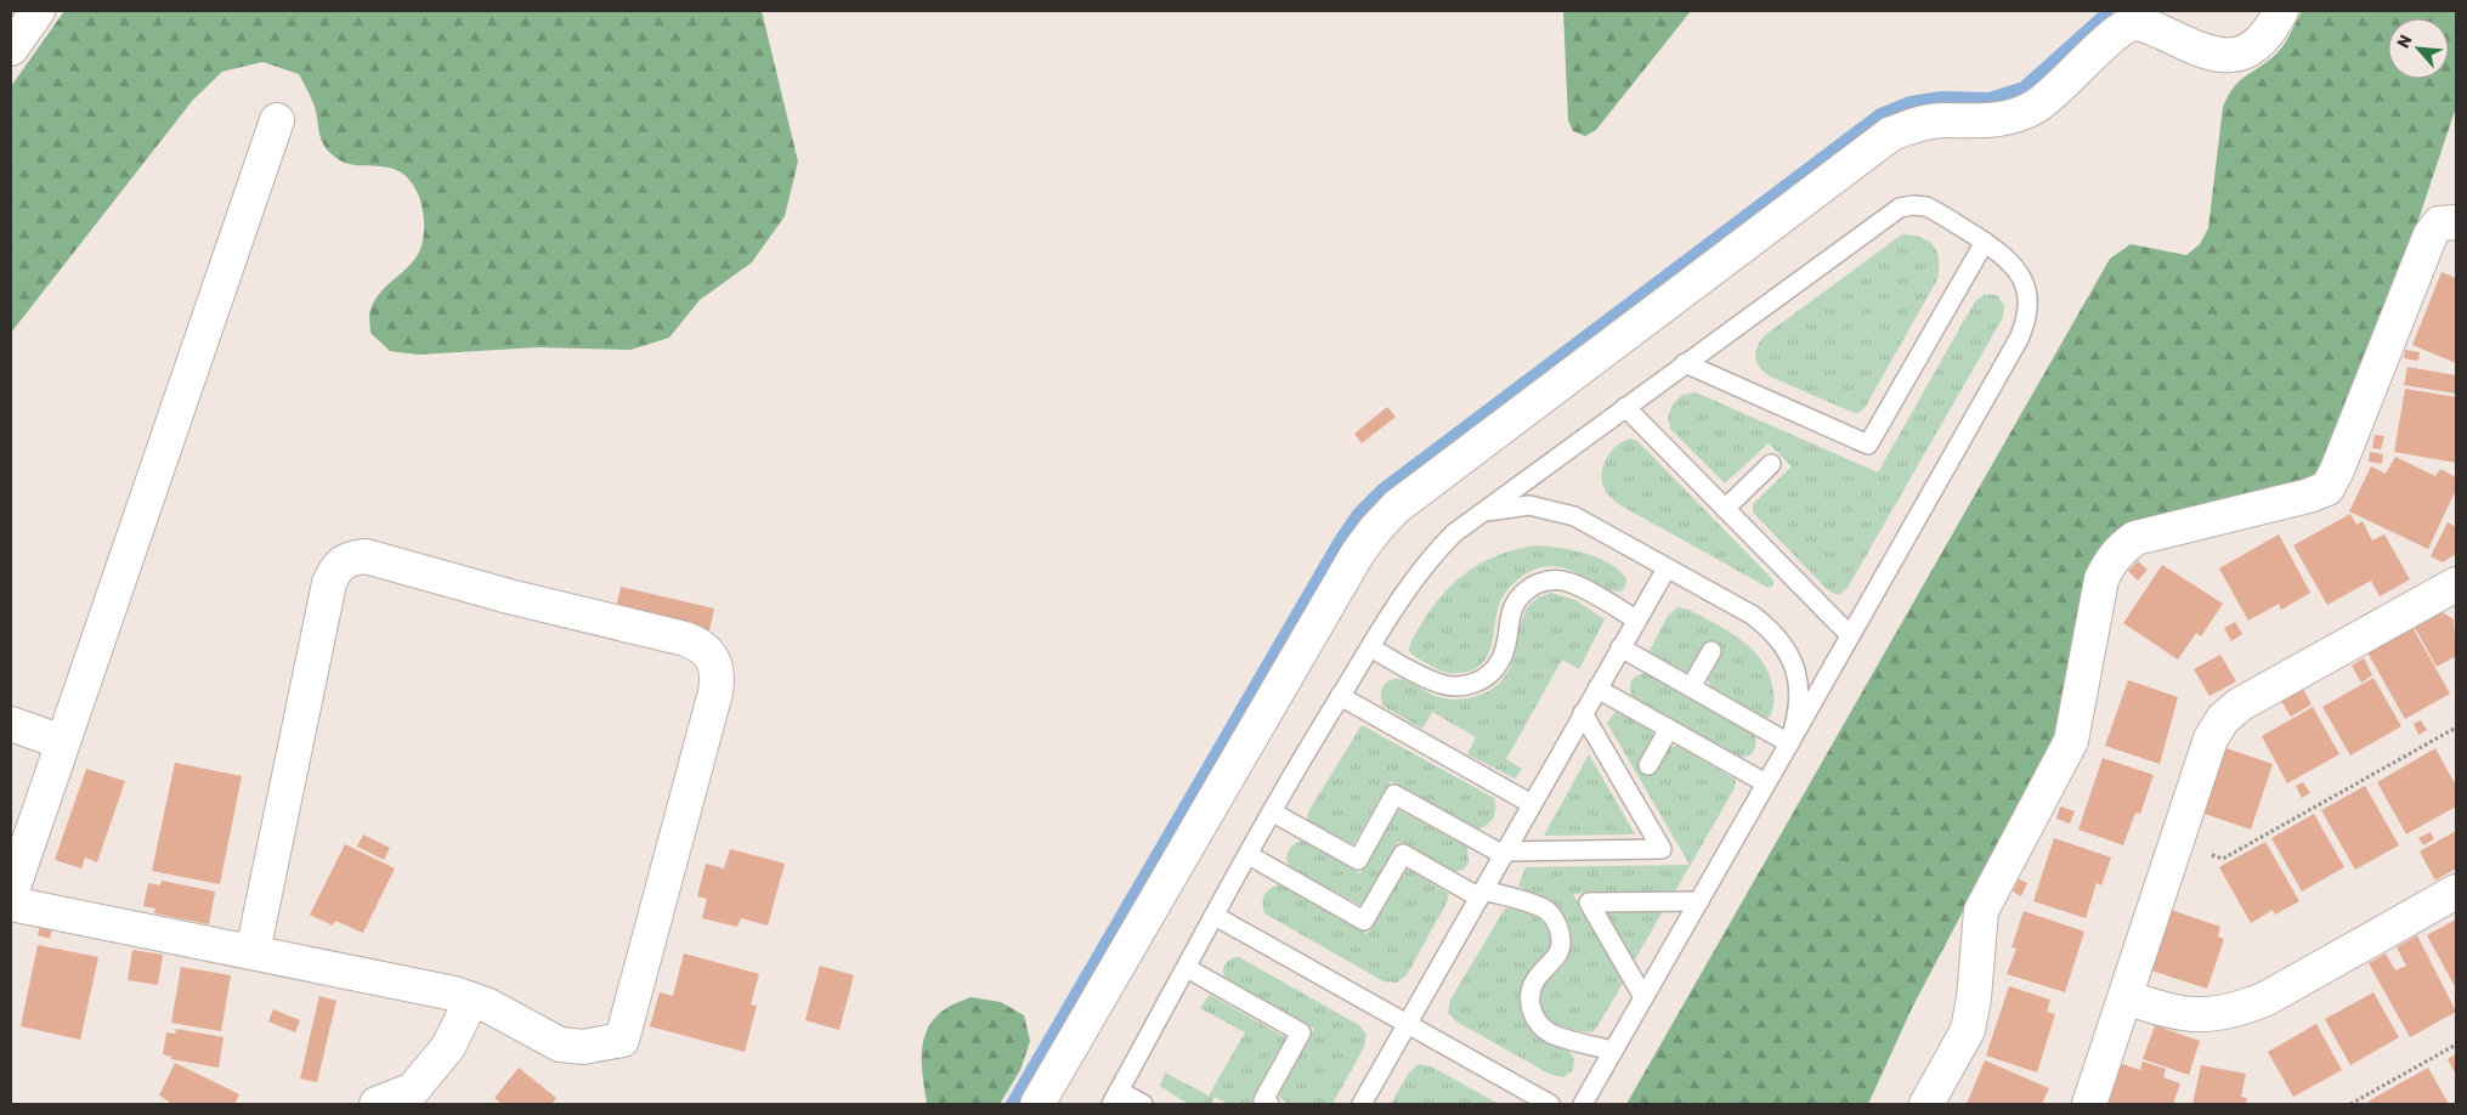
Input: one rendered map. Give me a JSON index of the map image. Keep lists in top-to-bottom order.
{
  "north": "top left"
}
